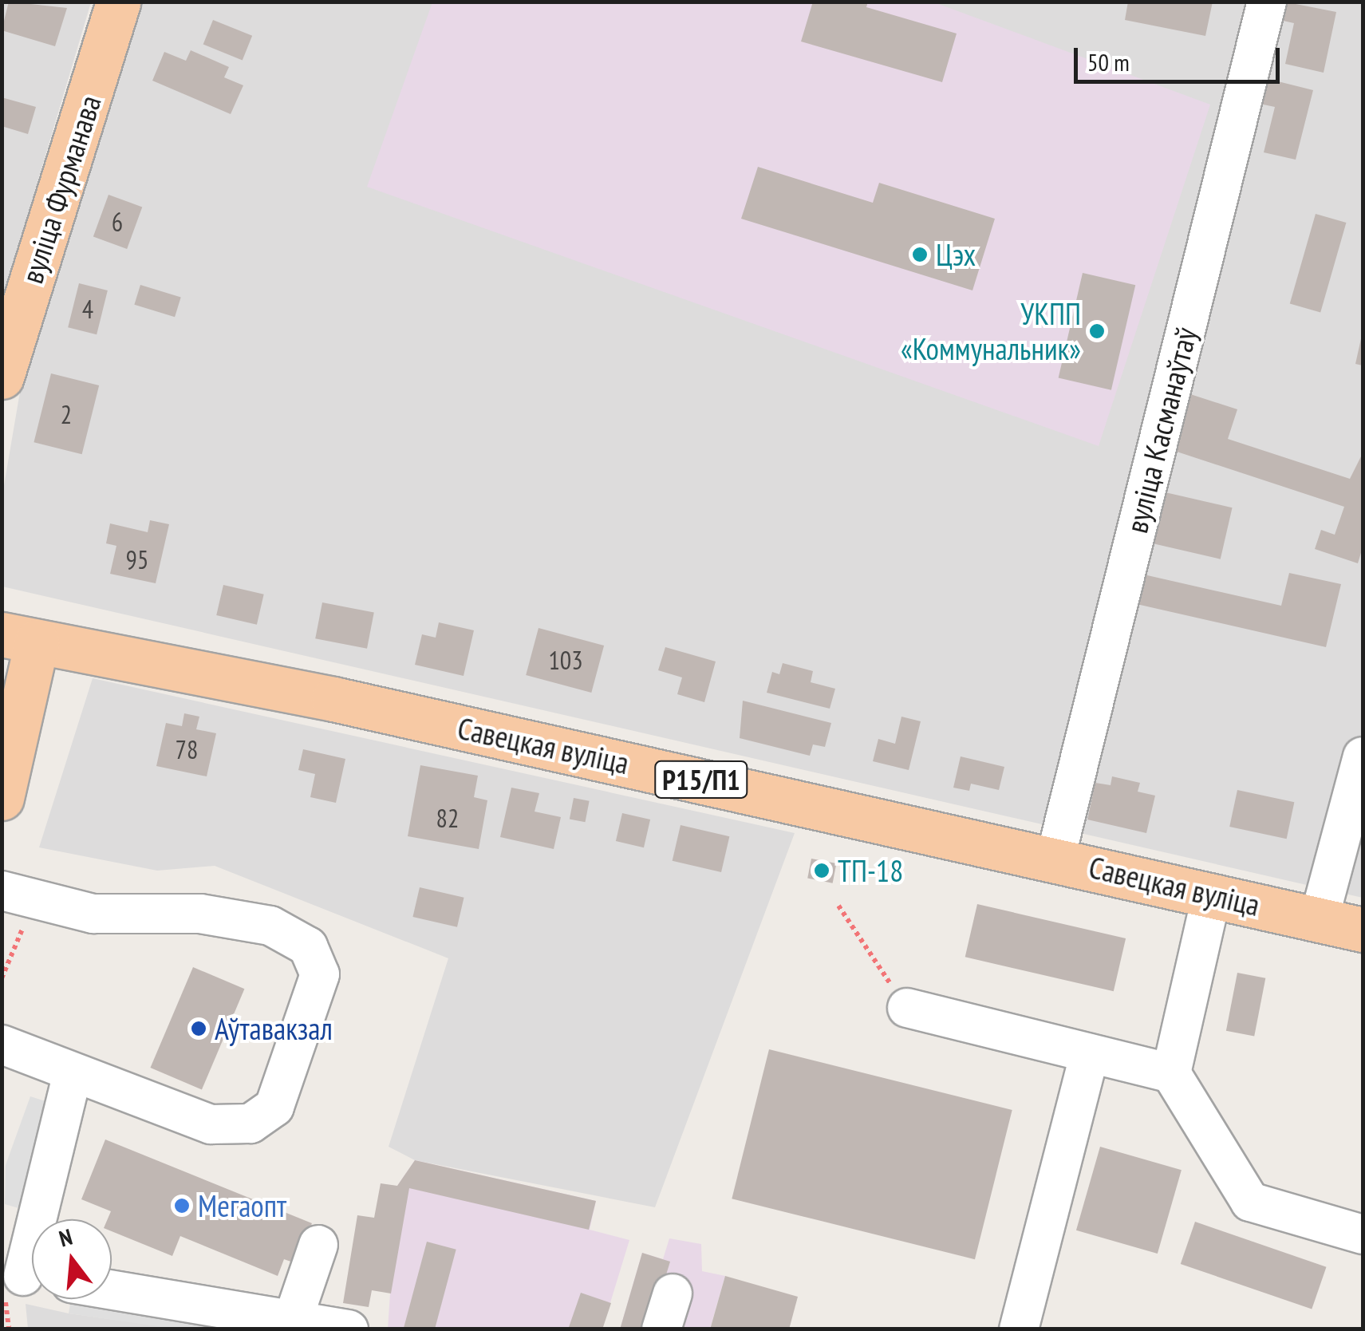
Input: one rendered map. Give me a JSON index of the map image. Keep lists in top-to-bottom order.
{
  "streets": {
    "main road": ["вуліца Фурманава", "Савецкая вуліца", "Р15/П1"],
    "street": ["вуліца Касманаўтаў"]
  },
  "crossings": [
    ["вуліца Касманаўтаў", "Савецкая вуліца"]
  ],
  "places": [
    "Цэх",
    "УКПП «Коммунальник»",
    "ТП-18",
    "Аўтавакзал",
    "Мегаопт"
  ],
  "house_numbers": [
    "6",
    "4",
    "2",
    "95",
    "103",
    "78",
    "82"
  ],
  "scale_bar": "50 m",
  "north": "top"
}
